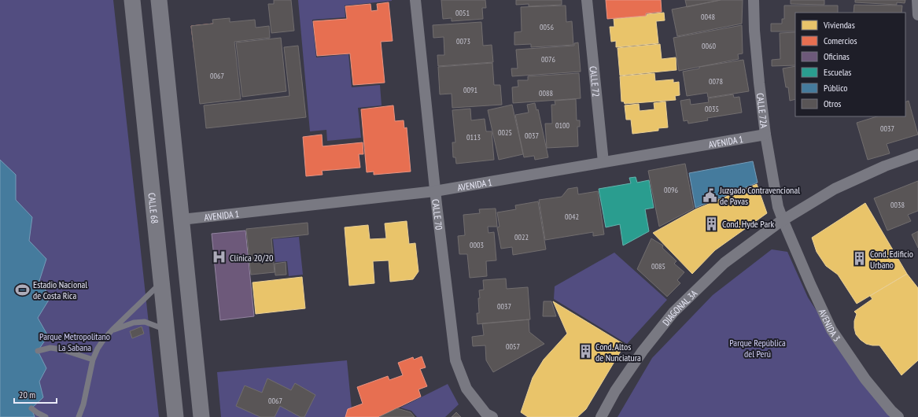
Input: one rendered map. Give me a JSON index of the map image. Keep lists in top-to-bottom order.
{
  "streets": {
    "main road": ["CALLE 68"],
    "street": [
      "CALLE 72",
      "CALLE 72A",
      "AVENIDA 1",
      "CALLE 70",
      "DIAGONAL 3A",
      "AVENIDA 3"
    ]
  },
  "crossings": [
    ["CALLE 72", "AVENIDA 1"],
    ["CALLE 72A", "AVENIDA 1"],
    ["CALLE 72A", "DIAGONAL 3A"],
    ["CALLE 72A", "AVENIDA 3"],
    ["AVENIDA 1", "CALLE 70"],
    ["DIAGONAL 3A", "AVENIDA 3"]
  ],
  "parks": ["Parque Metropolitano La Sabana", "Parque República del Perú"],
  "places": {
    "public building": ["Juzgado Contravencional de Pavas"],
    "building": ["Cond. Hyde Park", "Cond. Edificio Urbano", "Cond. Altos de Nunciatura"],
    "hospital": ["Clínica 20/20"],
    "sports": ["Estadio Nacional de Costa Rica"]
  },
  "house_numbers": [
    "0051",
    "0048",
    "0056",
    "0073",
    "0060",
    "0076",
    "0067",
    "0078",
    "0091",
    "0088",
    "0035",
    "0100",
    "0037",
    "0025",
    "0037",
    "0113",
    "0096",
    "0038",
    "0042",
    "0022",
    "0003",
    "0085",
    "0037",
    "0057",
    "0067"
  ],
  "legend": [
    "Viviendas",
    "Comercios",
    "Oficinas",
    "Escuelas",
    "Público",
    "Otros"
  ],
  "scale_bar": "20 m"
}
